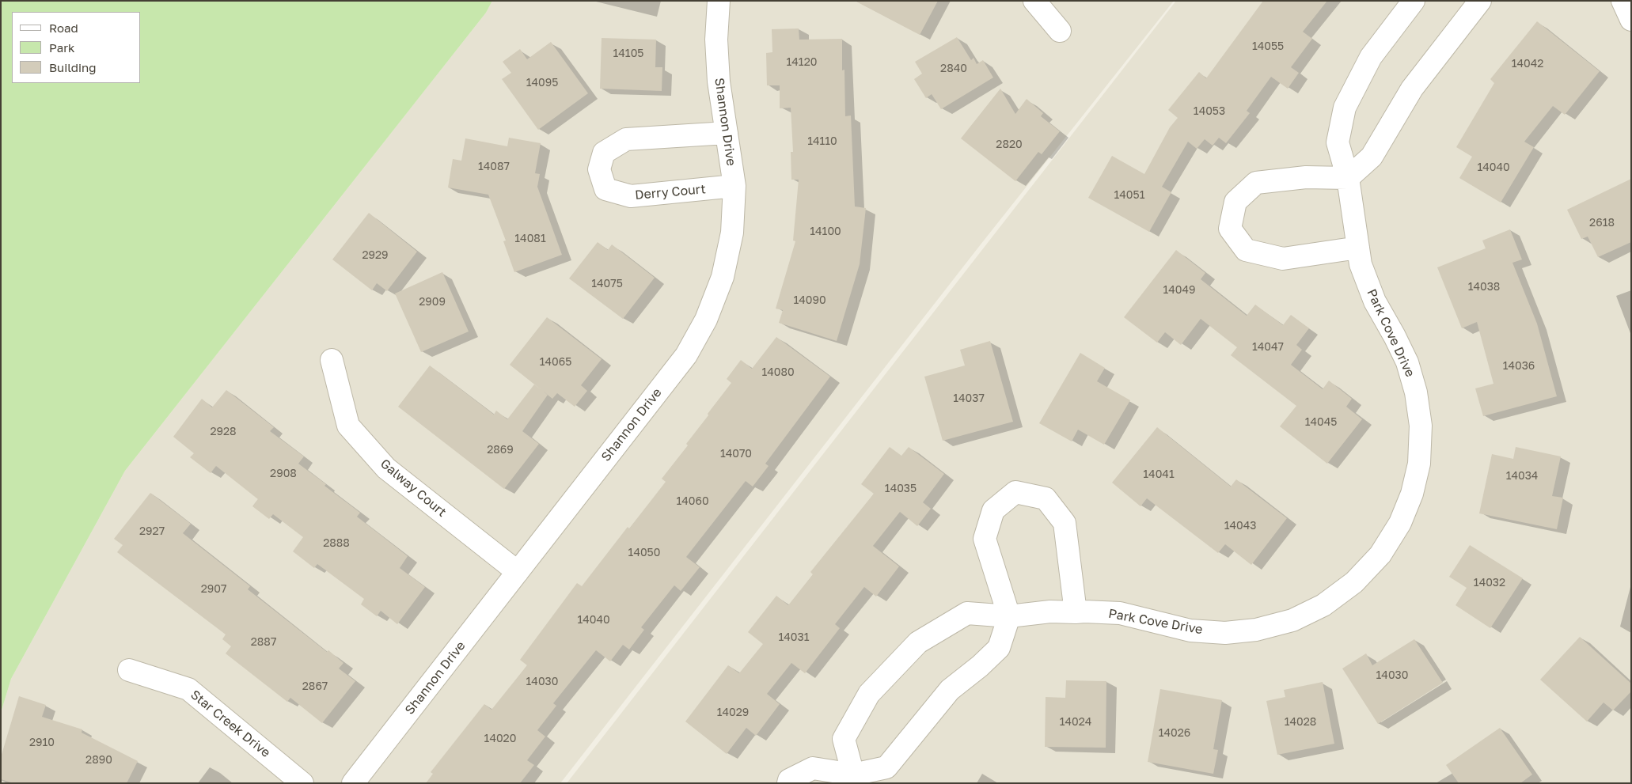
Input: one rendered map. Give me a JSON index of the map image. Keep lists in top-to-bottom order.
{
  "streets": {
    "street": [
      "Shannon Drive",
      "Derry Court",
      "Park Cove Drive",
      "Galway Court",
      "Star Creek Drive"
    ]
  },
  "crossings": [
    ["Shannon Drive", "Derry Court"],
    ["Shannon Drive", "Galway Court"]
  ],
  "house_numbers": [
    "14055",
    "14105",
    "14120",
    "14042",
    "2840",
    "14095",
    "14053",
    "14110",
    "2820",
    "14087",
    "14040",
    "14051",
    "2618",
    "14100",
    "14081",
    "2929",
    "14075",
    "14038",
    "14049",
    "14090",
    "2909",
    "14047",
    "14065",
    "14036",
    "14080",
    "14037",
    "14045",
    "2928",
    "2869",
    "14070",
    "2908",
    "14041",
    "14034",
    "14035",
    "14060",
    "14043",
    "2927",
    "2888",
    "14050",
    "14032",
    "2907",
    "14040",
    "14031",
    "2887",
    "14030",
    "14030",
    "2867",
    "14029",
    "14024",
    "14028",
    "14026",
    "14020",
    "2910",
    "2890"
  ],
  "legend": ["Road", "Park", "Building"]
}
